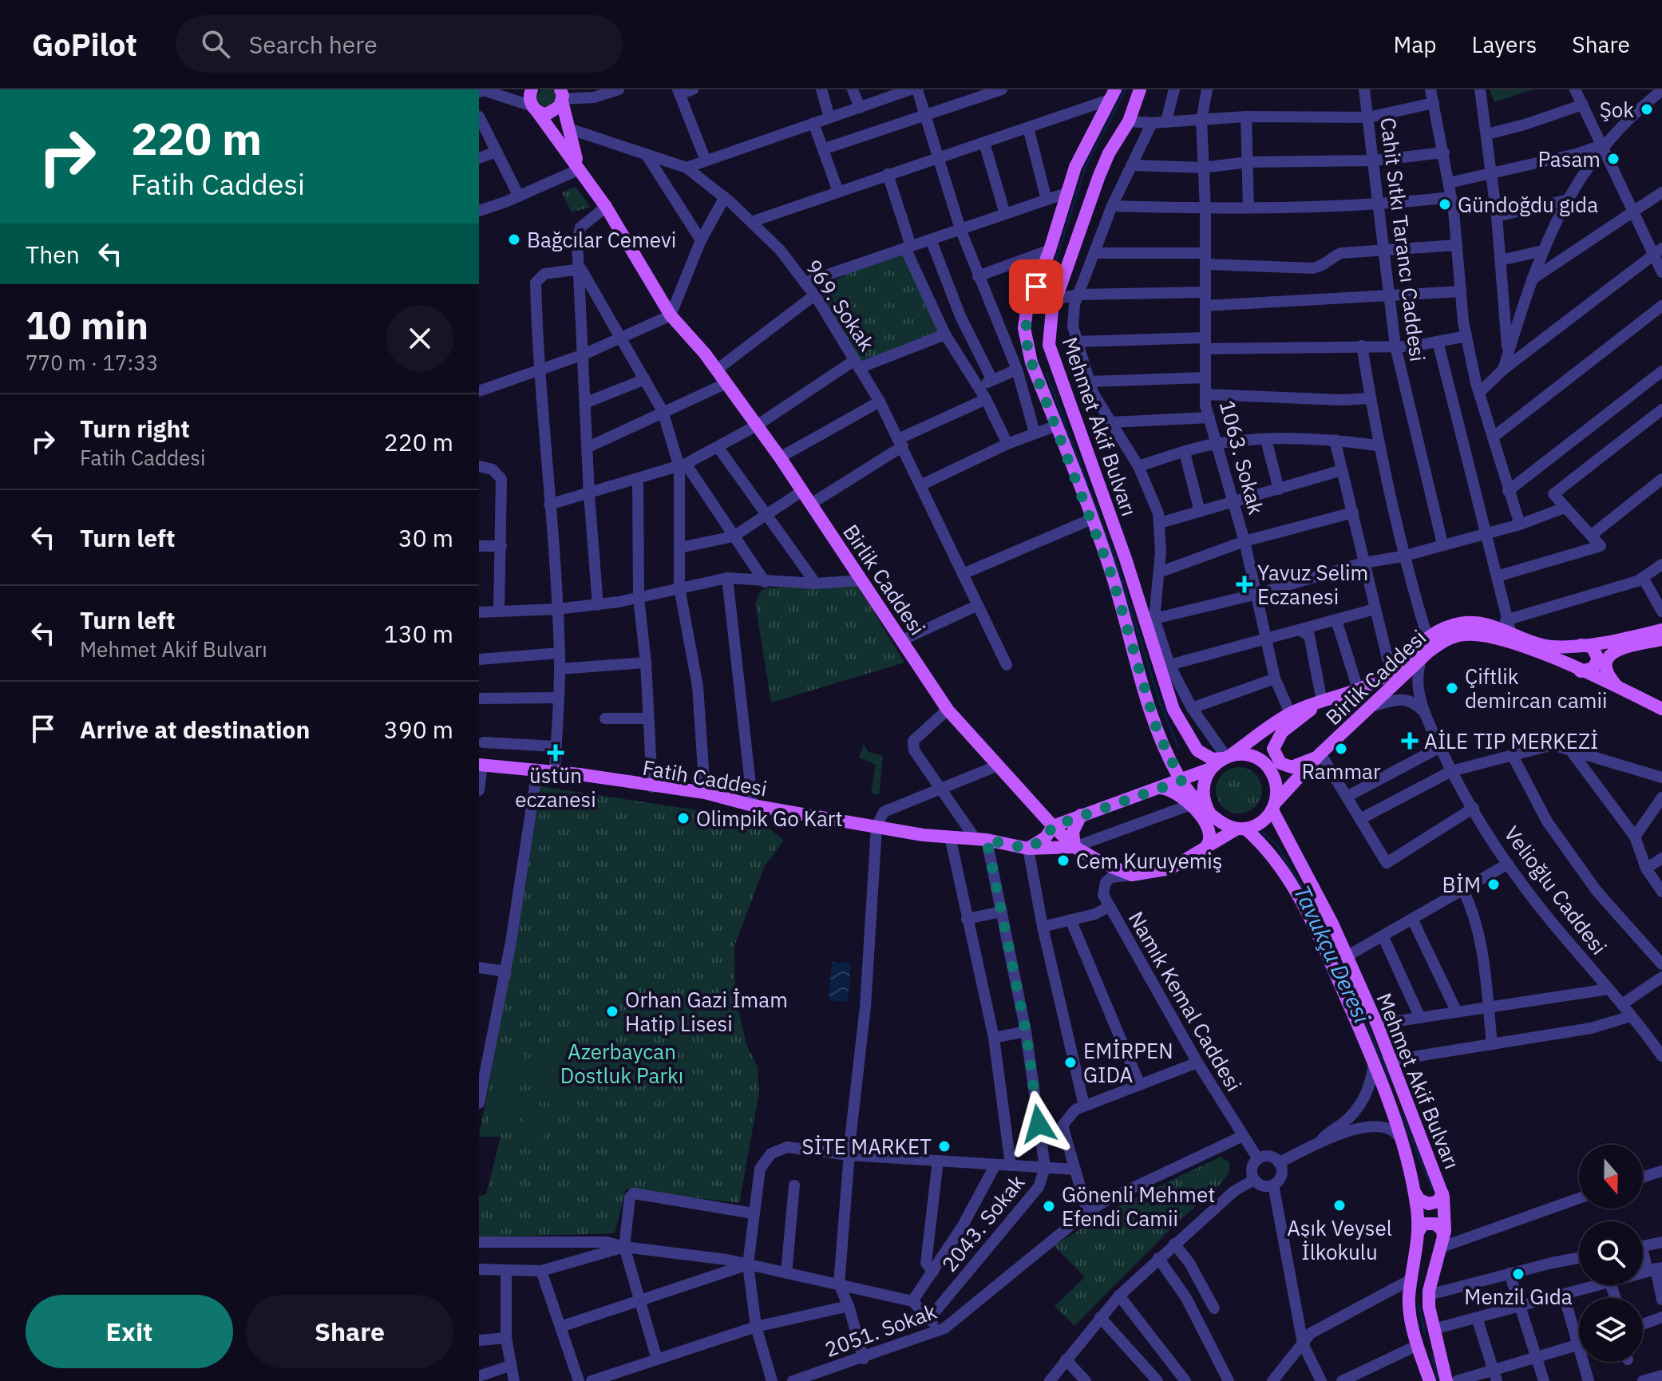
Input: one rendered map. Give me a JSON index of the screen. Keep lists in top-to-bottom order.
{
  "streets": {
    "main road": ["Mehmet Akif Bulvarı", "Birlik Caddesi", "Fatih Caddesi"],
    "street": [
      "Cahit Sıtkı Tarancı Caddesi",
      "969. Sokak",
      "1063. Sokak",
      "Velioğlu Caddesi",
      "Namık Kemal Caddesi",
      "2043. Sokak",
      "2051. Sokak"
    ]
  },
  "crossings": [
    ["969. Sokak", "Birlik Caddesi"],
    ["Mehmet Akif Bulvarı", "Birlik Caddesi"],
    ["1063. Sokak", "Birlik Caddesi"],
    ["Birlik Caddesi", "Fatih Caddesi"],
    ["Birlik Caddesi", "Velioğlu Caddesi"],
    ["Birlik Caddesi", "Namık Kemal Caddesi"],
    ["Fatih Caddesi", "2043. Sokak"],
    ["Namık Kemal Caddesi", "2051. Sokak"]
  ],
  "water": ["Tavukçu Deresi"],
  "parks": ["Azerbaycan Dostluk Parkı"],
  "places": {
    "other": [
      "Şok",
      "Pasam",
      "Gündoğdu gıda",
      "Bağcılar Cemevi",
      "Çiftlik demircan camii",
      "Rammar",
      "Olimpik Go Kart",
      "Cem Kuruyemiş",
      "BİM",
      "Orhan Gazi İmam Hatip Lisesi",
      "EMİRPEN GIDA",
      "SİTE MARKET",
      "Aşık Veysel İlkokulu",
      "Gönenli Mehmet Efendi Camii",
      "Menzil Gıda"
    ],
    "health": ["Yavuz Selim Eczanesi", "AİLE TIP MERKEZİ", "üstün eczanesi"]
  },
  "north": "bottom",
  "page": {
    "header": "GoPilot",
    "search": "Search here",
    "nav": ["Map", "Layers", "Share"],
    "turn": ["220 m", "Fatih Caddesi"],
    "then": "Then",
    "heading": ["10 min", "770 m · 17:33"],
    "list": [
      {
        "name": "Turn right",
        "note": "Fatih Caddesi",
        "value": "220 m"
      },
      {
        "name": "Turn left",
        "value": "30 m"
      },
      {
        "name": "Turn left",
        "note": "Mehmet Akif Bulvarı",
        "value": "130 m"
      },
      {
        "name": "Arrive at destination",
        "value": "390 m"
      }
    ],
    "buttons": ["Exit", "Share"]
  }
}
